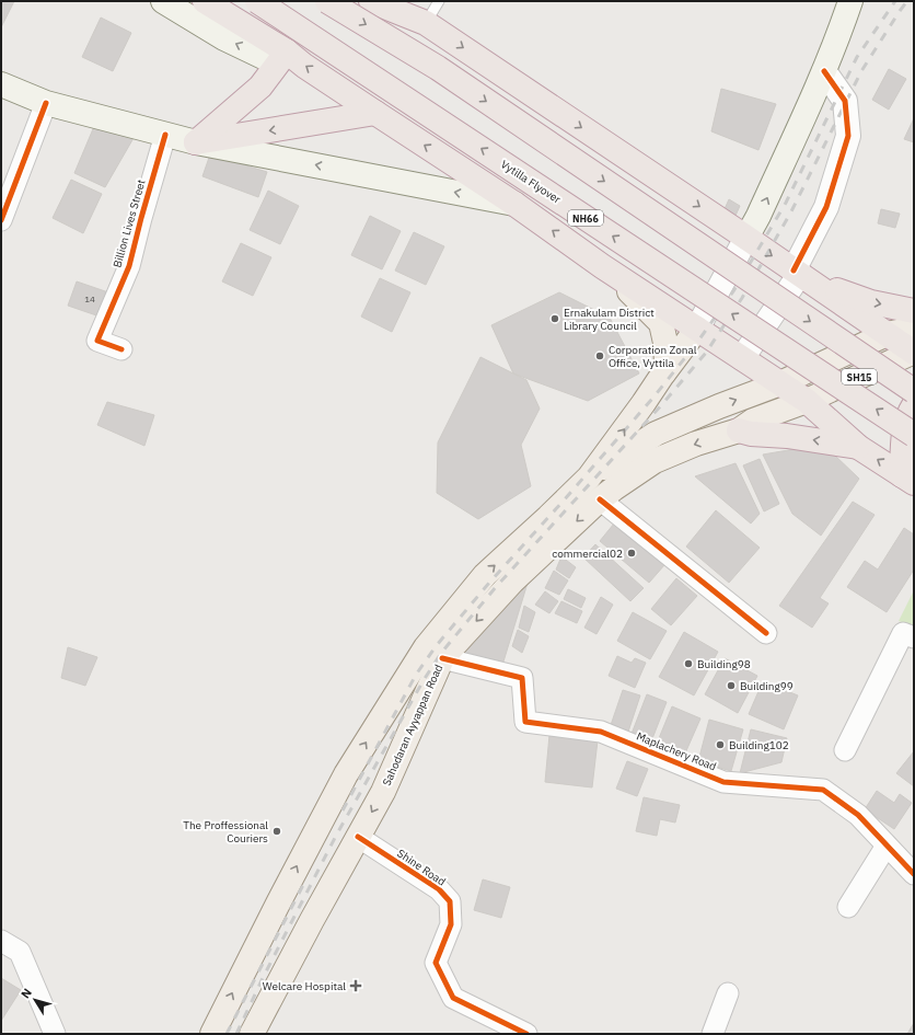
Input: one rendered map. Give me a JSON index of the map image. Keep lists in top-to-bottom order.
{
  "streets": {
    "highway": ["Vytilla Flyover", "NH66"],
    "main road": ["SH15", "Sahodaran Ayyappan Road"],
    "street": ["Billion Lives Street", "Maplachery Road", "Shine Road"]
  },
  "crossings": [
    ["SH15", "Sahodaran Ayyappan Road"],
    ["Sahodaran Ayyappan Road", "Maplachery Road"],
    ["Sahodaran Ayyappan Road", "Shine Road"]
  ],
  "places": {
    "other": [
      "Ernakulam District Library Council",
      "Corporation Zonal Office, Vyttila",
      "commercial02",
      "Building98",
      "Building99",
      "Building102",
      "The Proffessional Couriers"
    ],
    "health": ["Welcare Hospital"]
  },
  "house_numbers": ["14"],
  "north": "top left"
}
